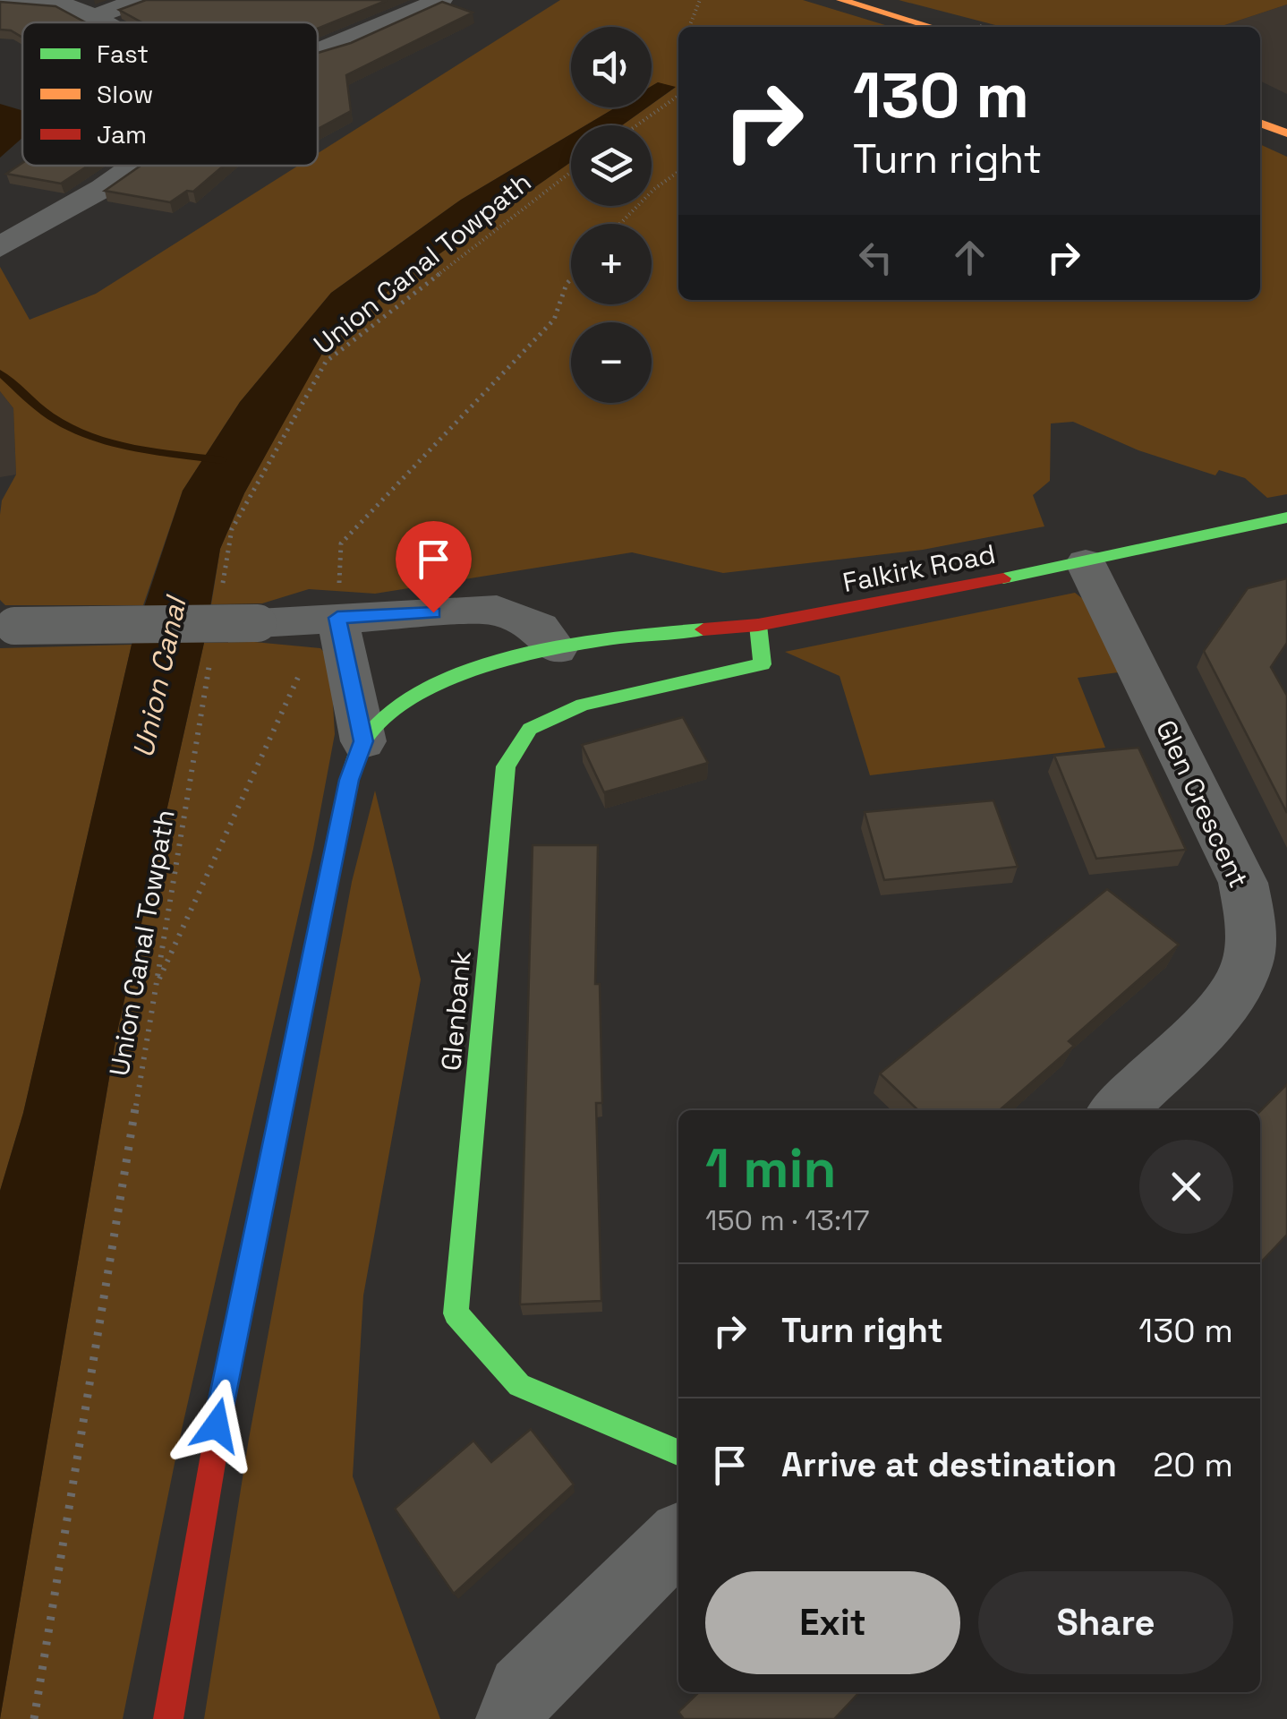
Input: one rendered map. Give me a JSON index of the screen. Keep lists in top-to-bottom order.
{
  "streets": {
    "main road": ["Falkirk Road", "Glenbank"],
    "street": ["Glen Crescent"],
    "path": ["Union Canal Towpath"]
  },
  "crossings": [
    ["Falkirk Road", "Glen Crescent"],
    ["Falkirk Road", "Glenbank"]
  ],
  "water": ["Union Canal"],
  "legend": ["Fast", "Slow", "Jam"],
  "page": {
    "map_buttons": ["+", "−"],
    "turn": ["130 m", "Turn right"],
    "heading": ["1 min", "150 m · 13:17"],
    "list": [
      {
        "name": "Turn right",
        "value": "130 m"
      },
      {
        "name": "Arrive at destination",
        "value": "20 m"
      }
    ],
    "buttons": ["Exit", "Share"]
  }
}
